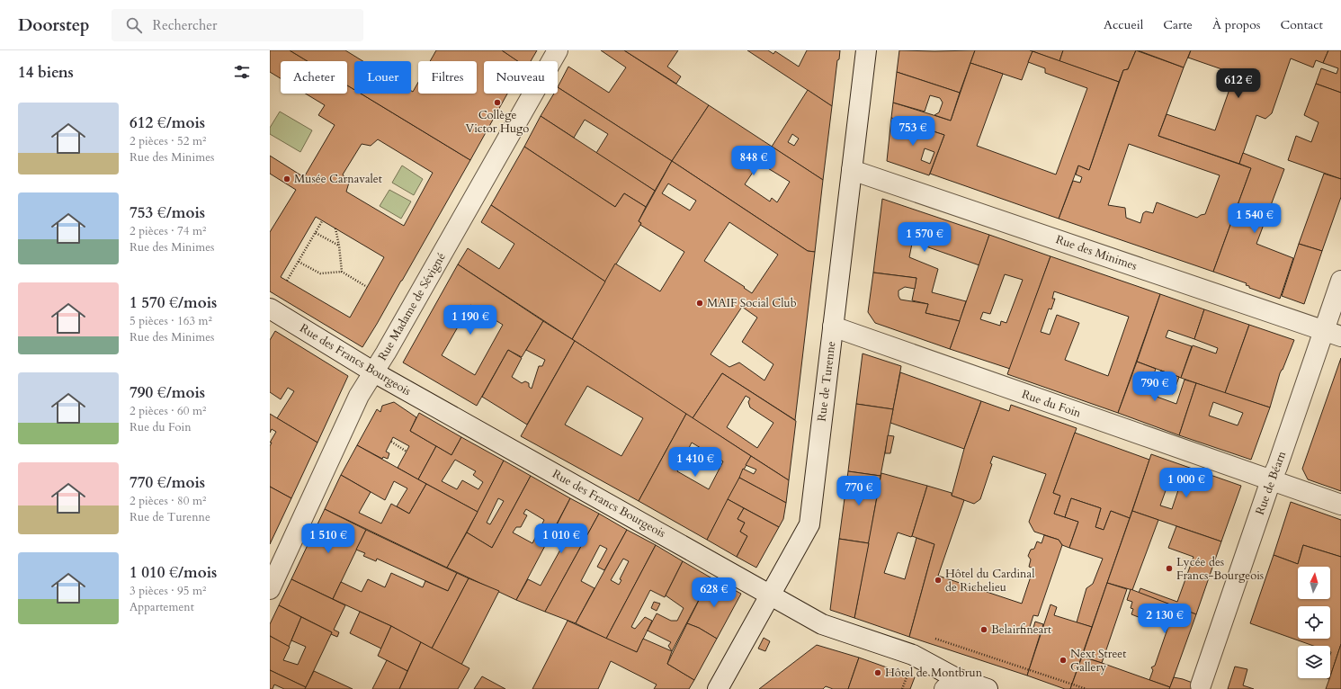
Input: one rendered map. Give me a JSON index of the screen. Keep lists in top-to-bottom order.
{
  "streets": {
    "street": [
      "Rue des Minimes",
      "Rue Madame de Sévigné",
      "Rue des Francs Bourgeois",
      "Rue de Turenne",
      "Rue du Foin",
      "Rue de Béarn"
    ]
  },
  "crossings": [
    ["Rue des Minimes", "Rue de Turenne"],
    ["Rue des Minimes", "Rue de Béarn"],
    ["Rue Madame de Sévigné", "Rue des Francs Bourgeois"],
    ["Rue des Francs Bourgeois", "Rue de Turenne"],
    ["Rue de Turenne", "Rue du Foin"],
    ["Rue du Foin", "Rue de Béarn"]
  ],
  "places": [
    "Collège Victor Hugo",
    "Musée Carnavalet",
    "MAIF Social Club",
    "Lycée des Francs-Bourgeois",
    "Hôtel du Cardinal de Richelieu",
    "Belairfineart",
    "Next Street Gallery",
    "Hôtel de Montbrun"
  ],
  "north": "top",
  "page": {
    "header": "Doorstep",
    "search": "Rechercher",
    "nav": [
      "Accueil",
      "Carte",
      "À propos",
      "Contact"
    ],
    "heading": "14 biens",
    "chip": [
      "Acheter",
      "Louer",
      "Filtres",
      "Nouveau"
    ],
    "price": [
      "612 €",
      "753 €",
      "848 €",
      "1 540 €",
      "1 570 €",
      "1 190 €",
      "790 €",
      "1 410 €",
      "1 000 €",
      "770 €",
      "1 510 €",
      "1 010 €",
      "628 €",
      "2 130 €"
    ],
    "list": [
      {
        "name": "612 €/mois",
        "note": "2 pièces · 52 m² · Rue des Minimes"
      },
      {
        "name": "753 €/mois",
        "note": "2 pièces · 74 m² · Rue des Minimes"
      },
      {
        "name": "1 570 €/mois",
        "note": "5 pièces · 163 m² · Rue des Minimes"
      },
      {
        "name": "790 €/mois",
        "note": "2 pièces · 60 m² · Rue du Foin"
      },
      {
        "name": "770 €/mois",
        "note": "2 pièces · 80 m² · Rue de Turenne"
      },
      {
        "name": "1 010 €/mois",
        "note": "3 pièces · 95 m² · Appartement"
      }
    ]
  }
}
